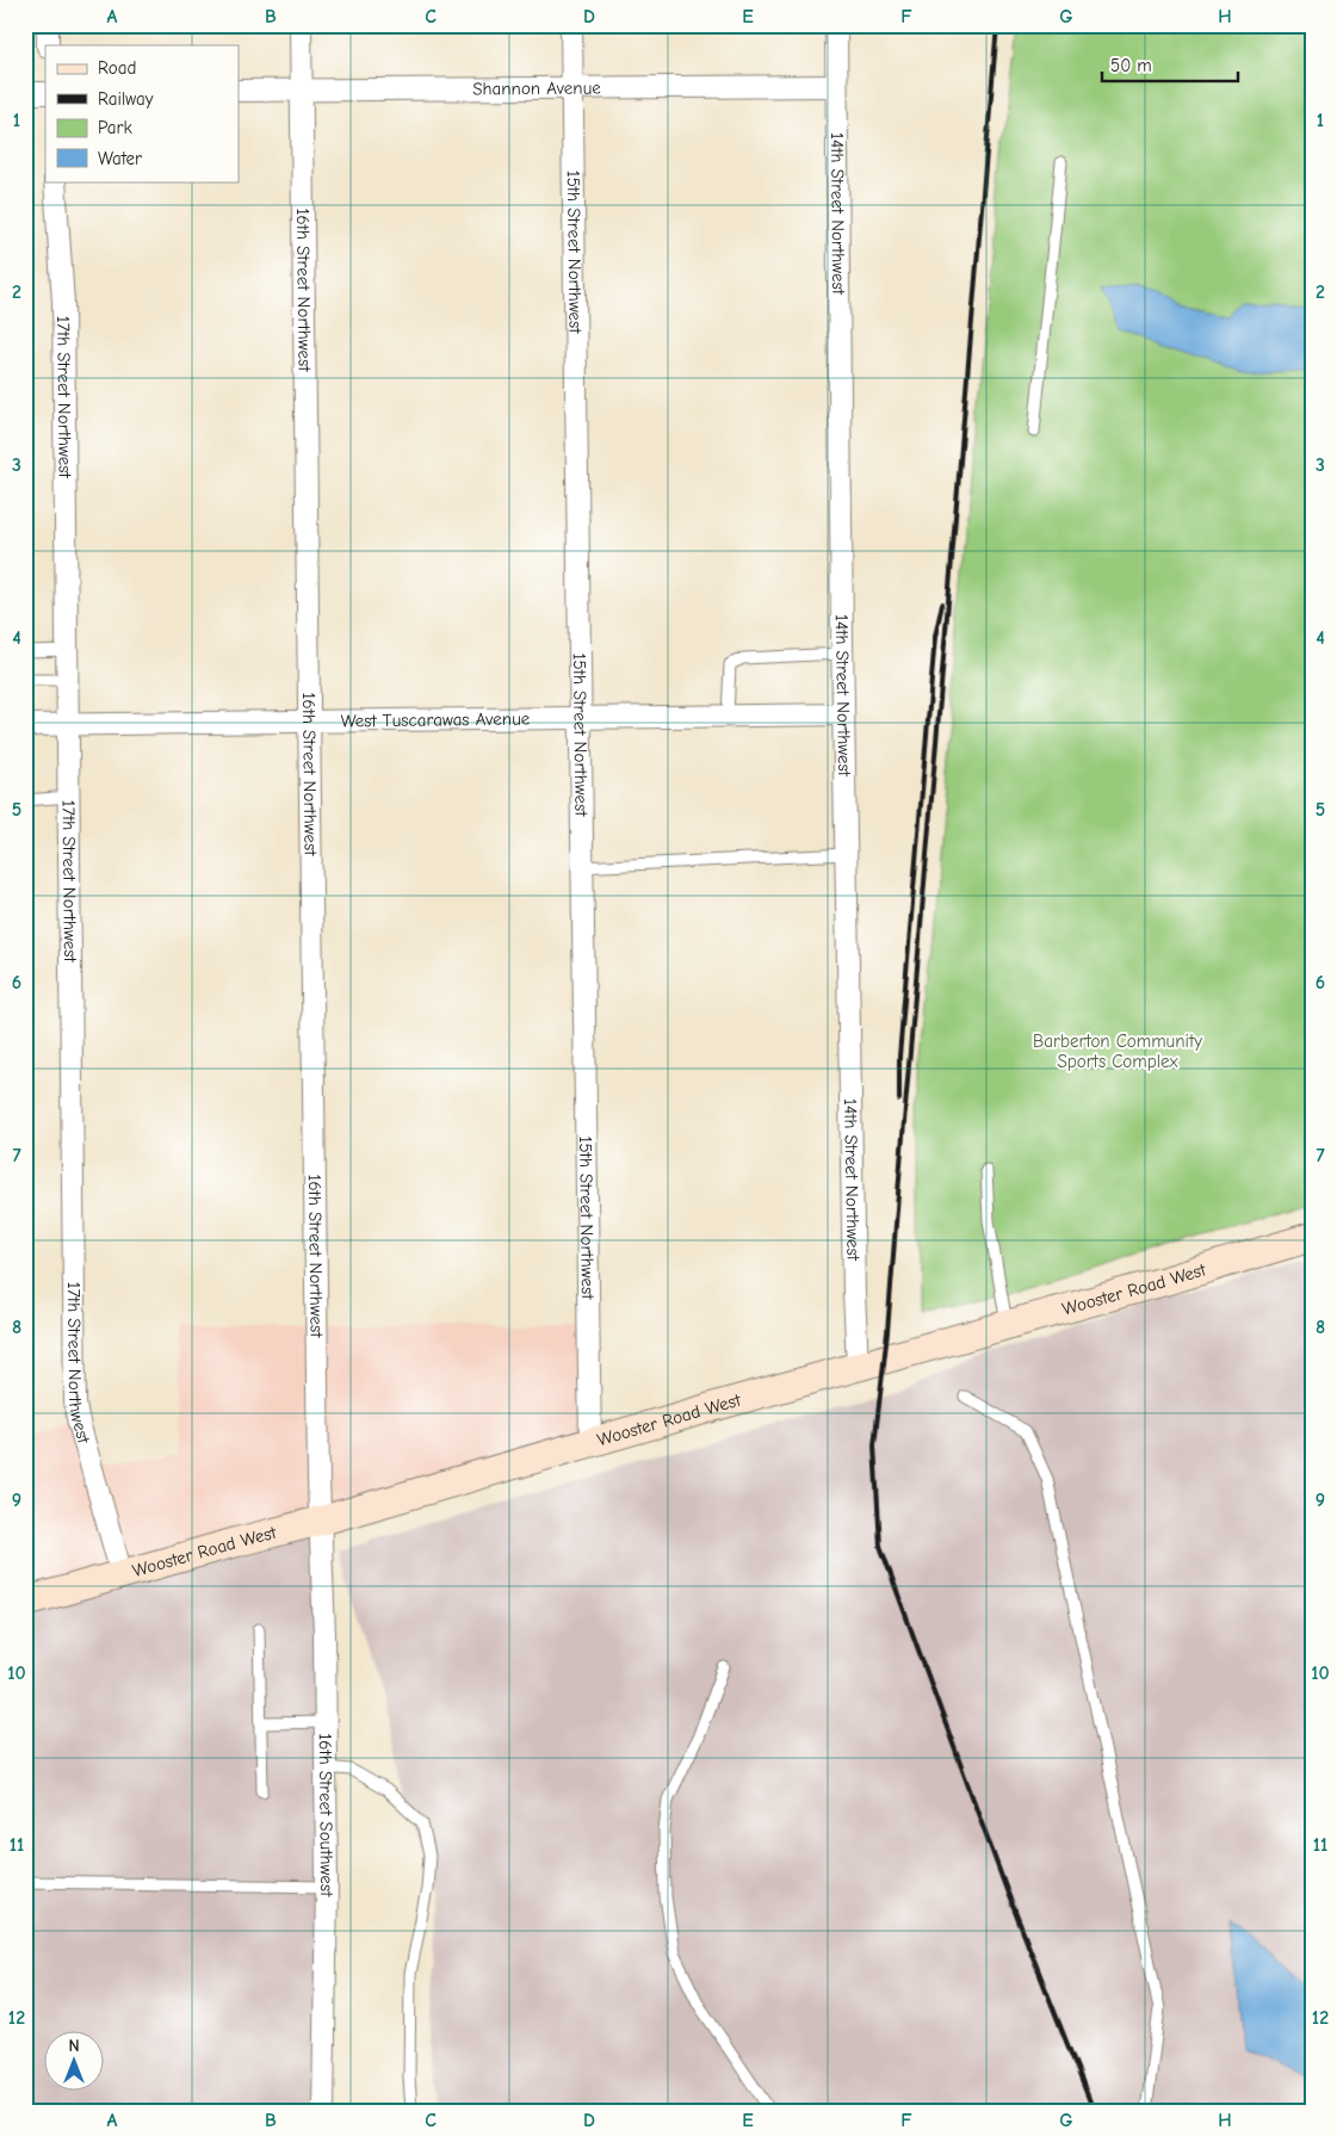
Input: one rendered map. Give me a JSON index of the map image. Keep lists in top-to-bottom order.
{
  "streets": {
    "main road": ["Wooster Road West"],
    "street": [
      "Shannon Avenue",
      "14th Street Northwest",
      "15th Street Northwest",
      "16th Street Northwest",
      "17th Street Northwest",
      "West Tuscarawas Avenue",
      "16th Street Southwest"
    ]
  },
  "crossings": [
    ["Shannon Avenue", "14th Street Northwest"],
    ["Shannon Avenue", "15th Street Northwest"],
    ["Shannon Avenue", "16th Street Northwest"],
    ["14th Street Northwest", "West Tuscarawas Avenue"],
    ["14th Street Northwest", "Wooster Road West"],
    ["15th Street Northwest", "West Tuscarawas Avenue"],
    ["15th Street Northwest", "Wooster Road West"],
    ["16th Street Northwest", "West Tuscarawas Avenue"],
    ["16th Street Northwest", "Wooster Road West"],
    ["16th Street Northwest", "16th Street Southwest"],
    ["17th Street Northwest", "West Tuscarawas Avenue"],
    ["17th Street Northwest", "Wooster Road West"],
    ["Wooster Road West", "16th Street Southwest"]
  ],
  "parks": ["Barberton Community Sports Complex"],
  "legend": [
    "Road",
    "Railway",
    "Park",
    "Water"
  ],
  "scale_bar": "50 m",
  "north": "top",
  "grid": {
    "columns": [
      "A",
      "B",
      "C",
      "D",
      "E",
      "F",
      "G",
      "H"
    ],
    "rows": [
      "1",
      "2",
      "3",
      "4",
      "5",
      "6",
      "7",
      "8",
      "9",
      "10",
      "11",
      "12"
    ]
  }
}
